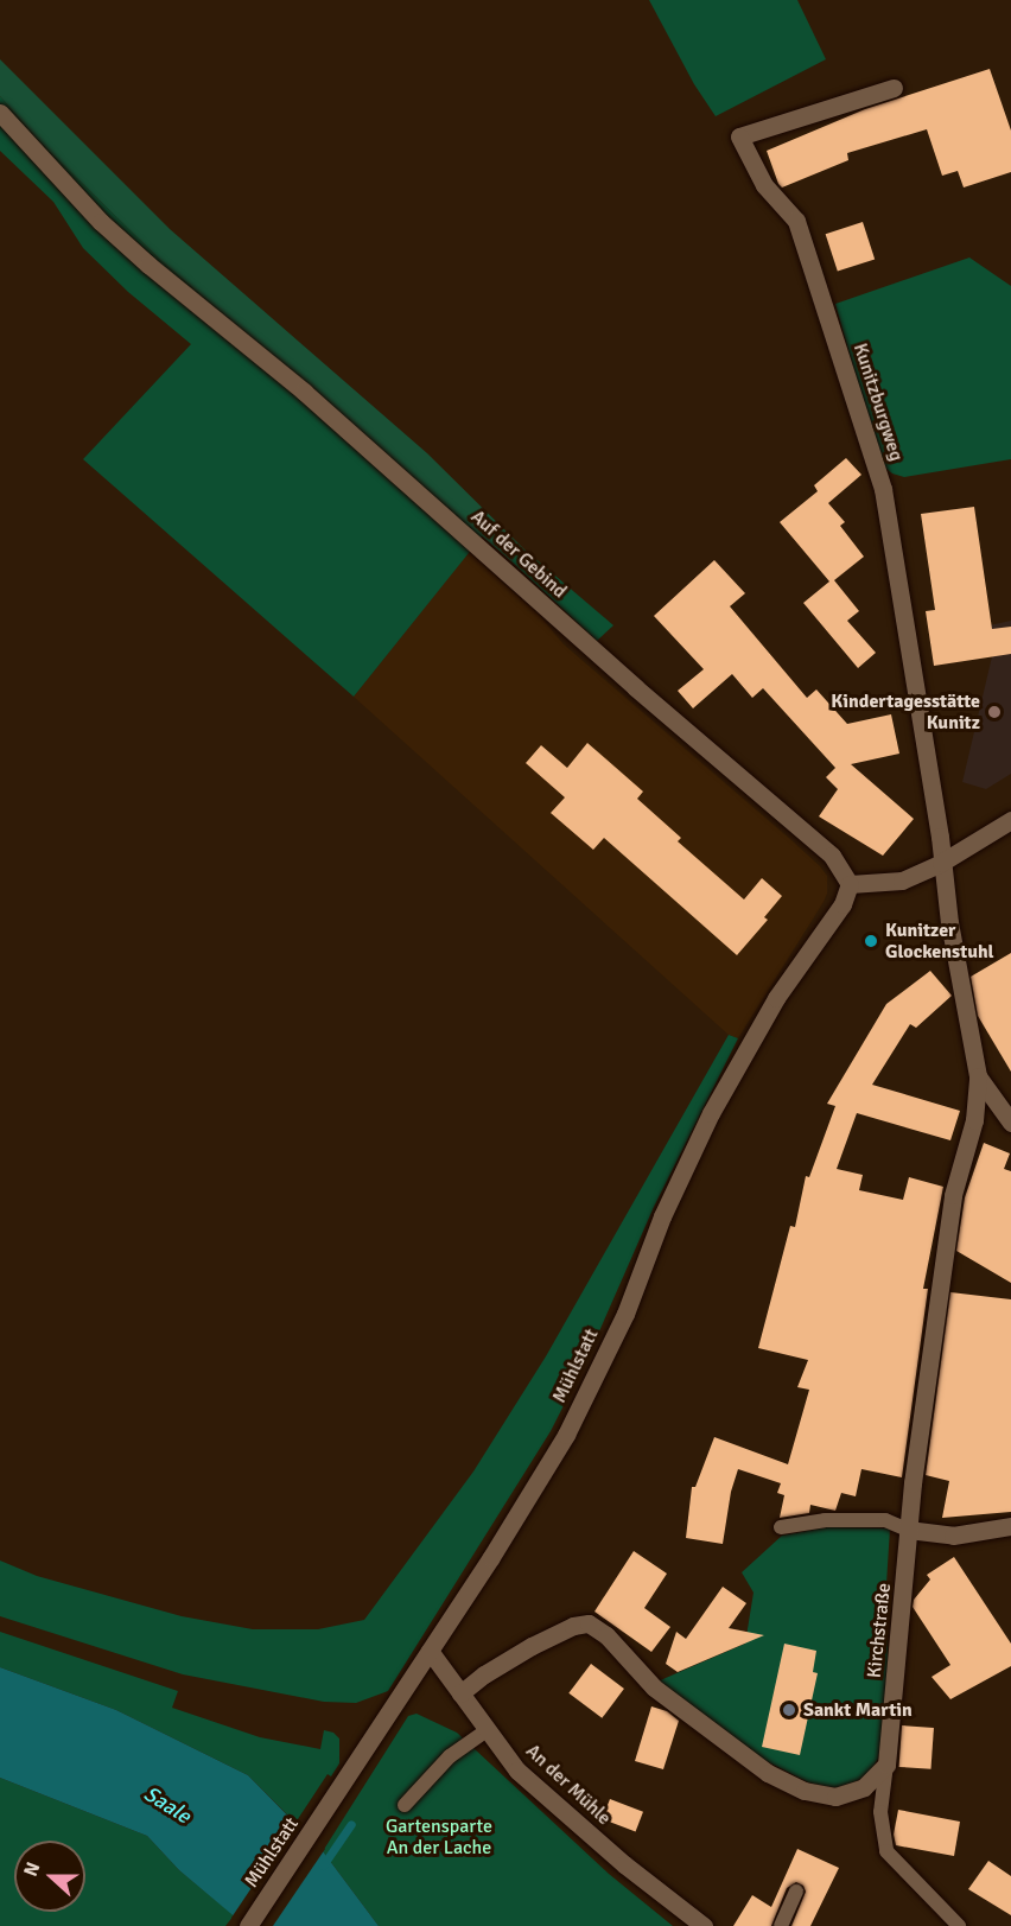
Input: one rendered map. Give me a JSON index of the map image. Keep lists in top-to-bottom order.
{
  "streets": {
    "street": [
      "Kunitzburgweg",
      "Auf der Gebind",
      "Mühlstatt",
      "Kirchstraße",
      "An der Mühle"
    ]
  },
  "crossings": [
    ["Auf der Gebind", "Mühlstatt"],
    ["Mühlstatt", "An der Mühle"]
  ],
  "water": ["Saale"],
  "parks": ["Gartensparte An der Lache"],
  "places": ["Kindertagesstätte Kunitz", "Kunitzer Glockenstuhl", "Sankt Martin"],
  "north": "left"
}
